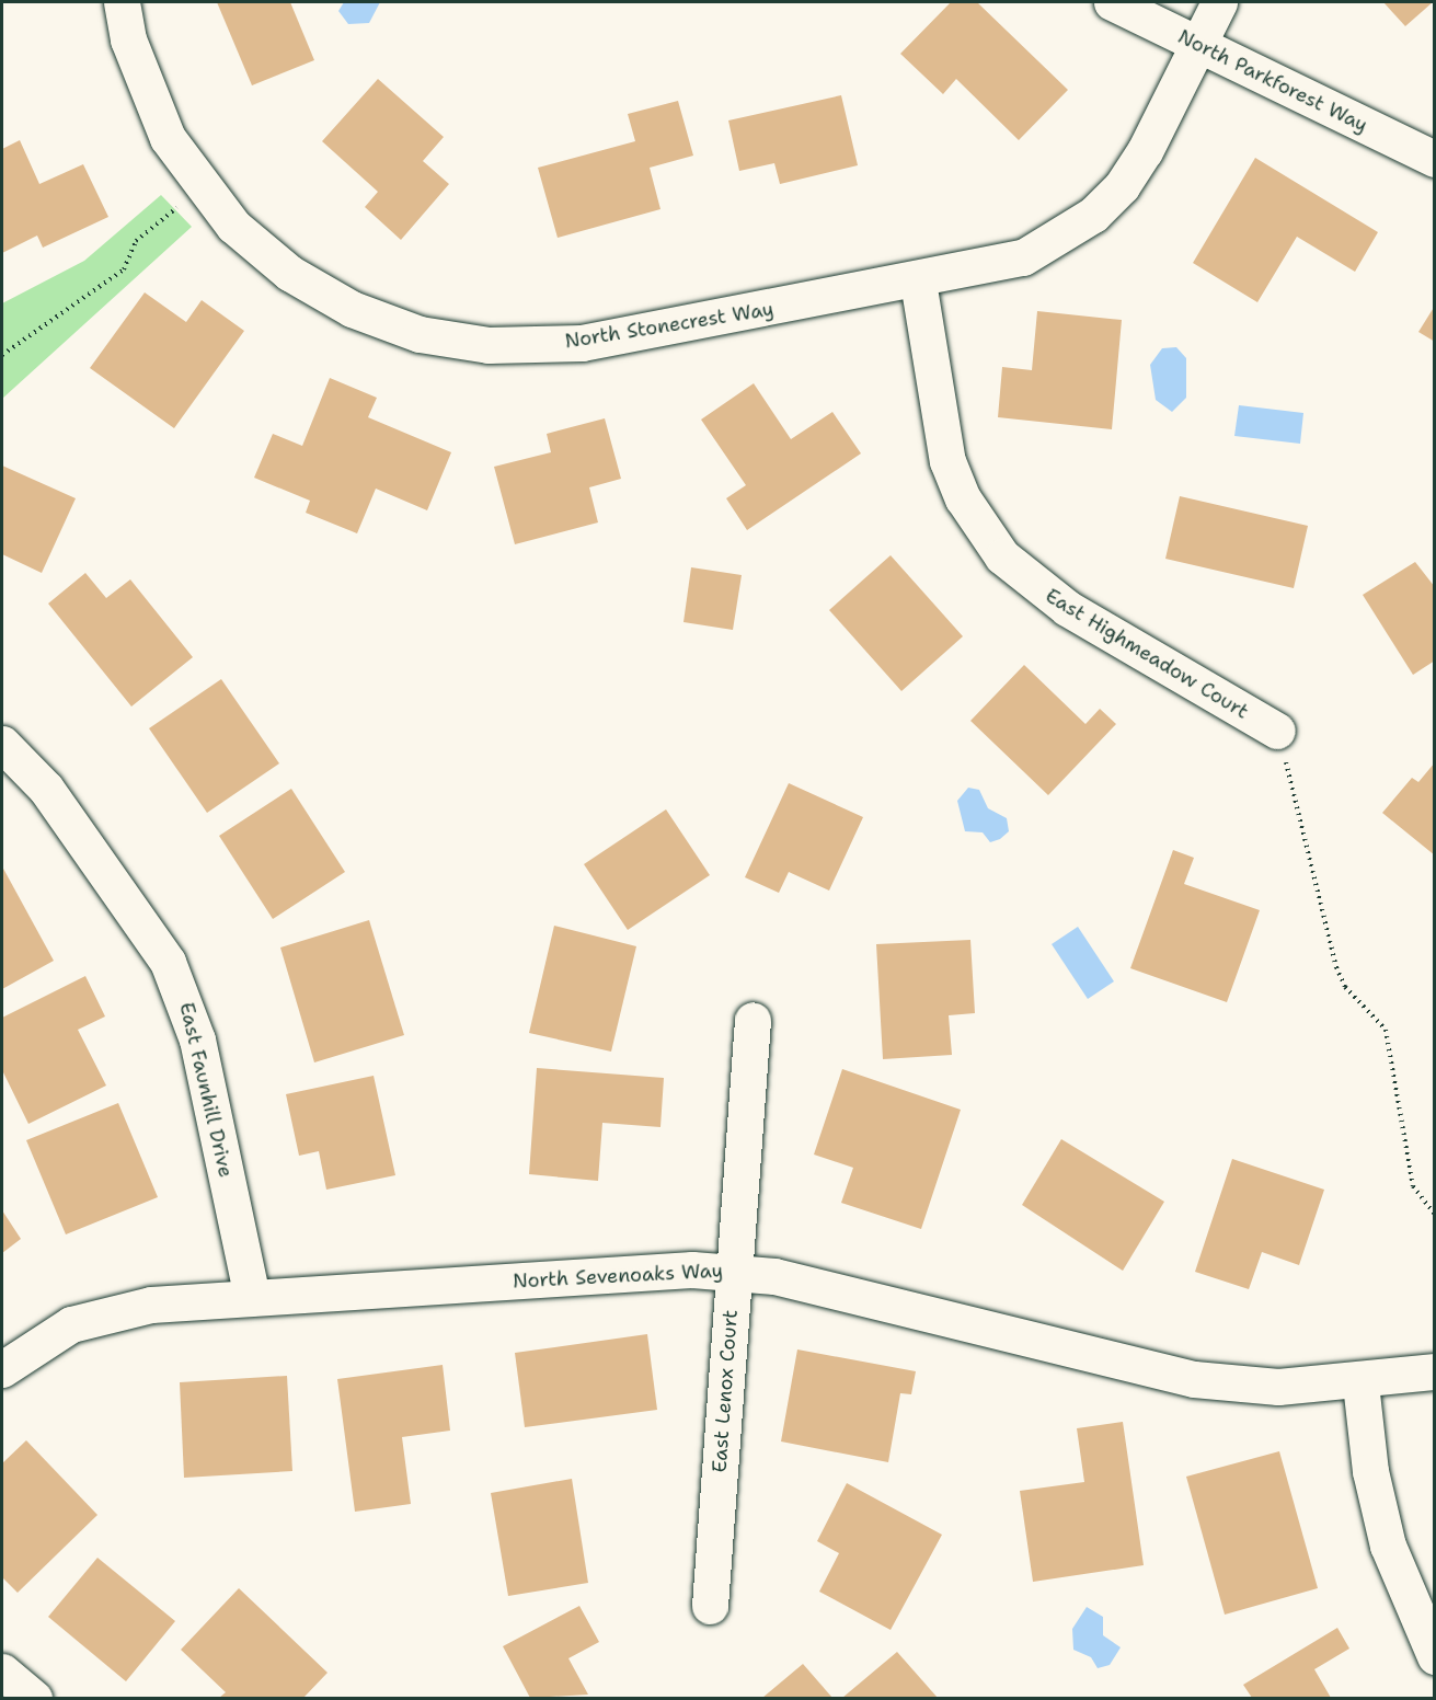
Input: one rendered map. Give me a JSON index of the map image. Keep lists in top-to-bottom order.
{
  "streets": {
    "street": [
      "North Parkforest Way",
      "North Stonecrest Way",
      "East Highmeadow Court",
      "East Faunhill Drive",
      "North Sevenoaks Way",
      "East Lenox Court"
    ]
  },
  "crossings": [
    ["North Parkforest Way", "North Stonecrest Way"],
    ["North Stonecrest Way", "East Highmeadow Court"],
    ["East Faunhill Drive", "North Sevenoaks Way"],
    ["North Sevenoaks Way", "East Lenox Court"]
  ]
}
